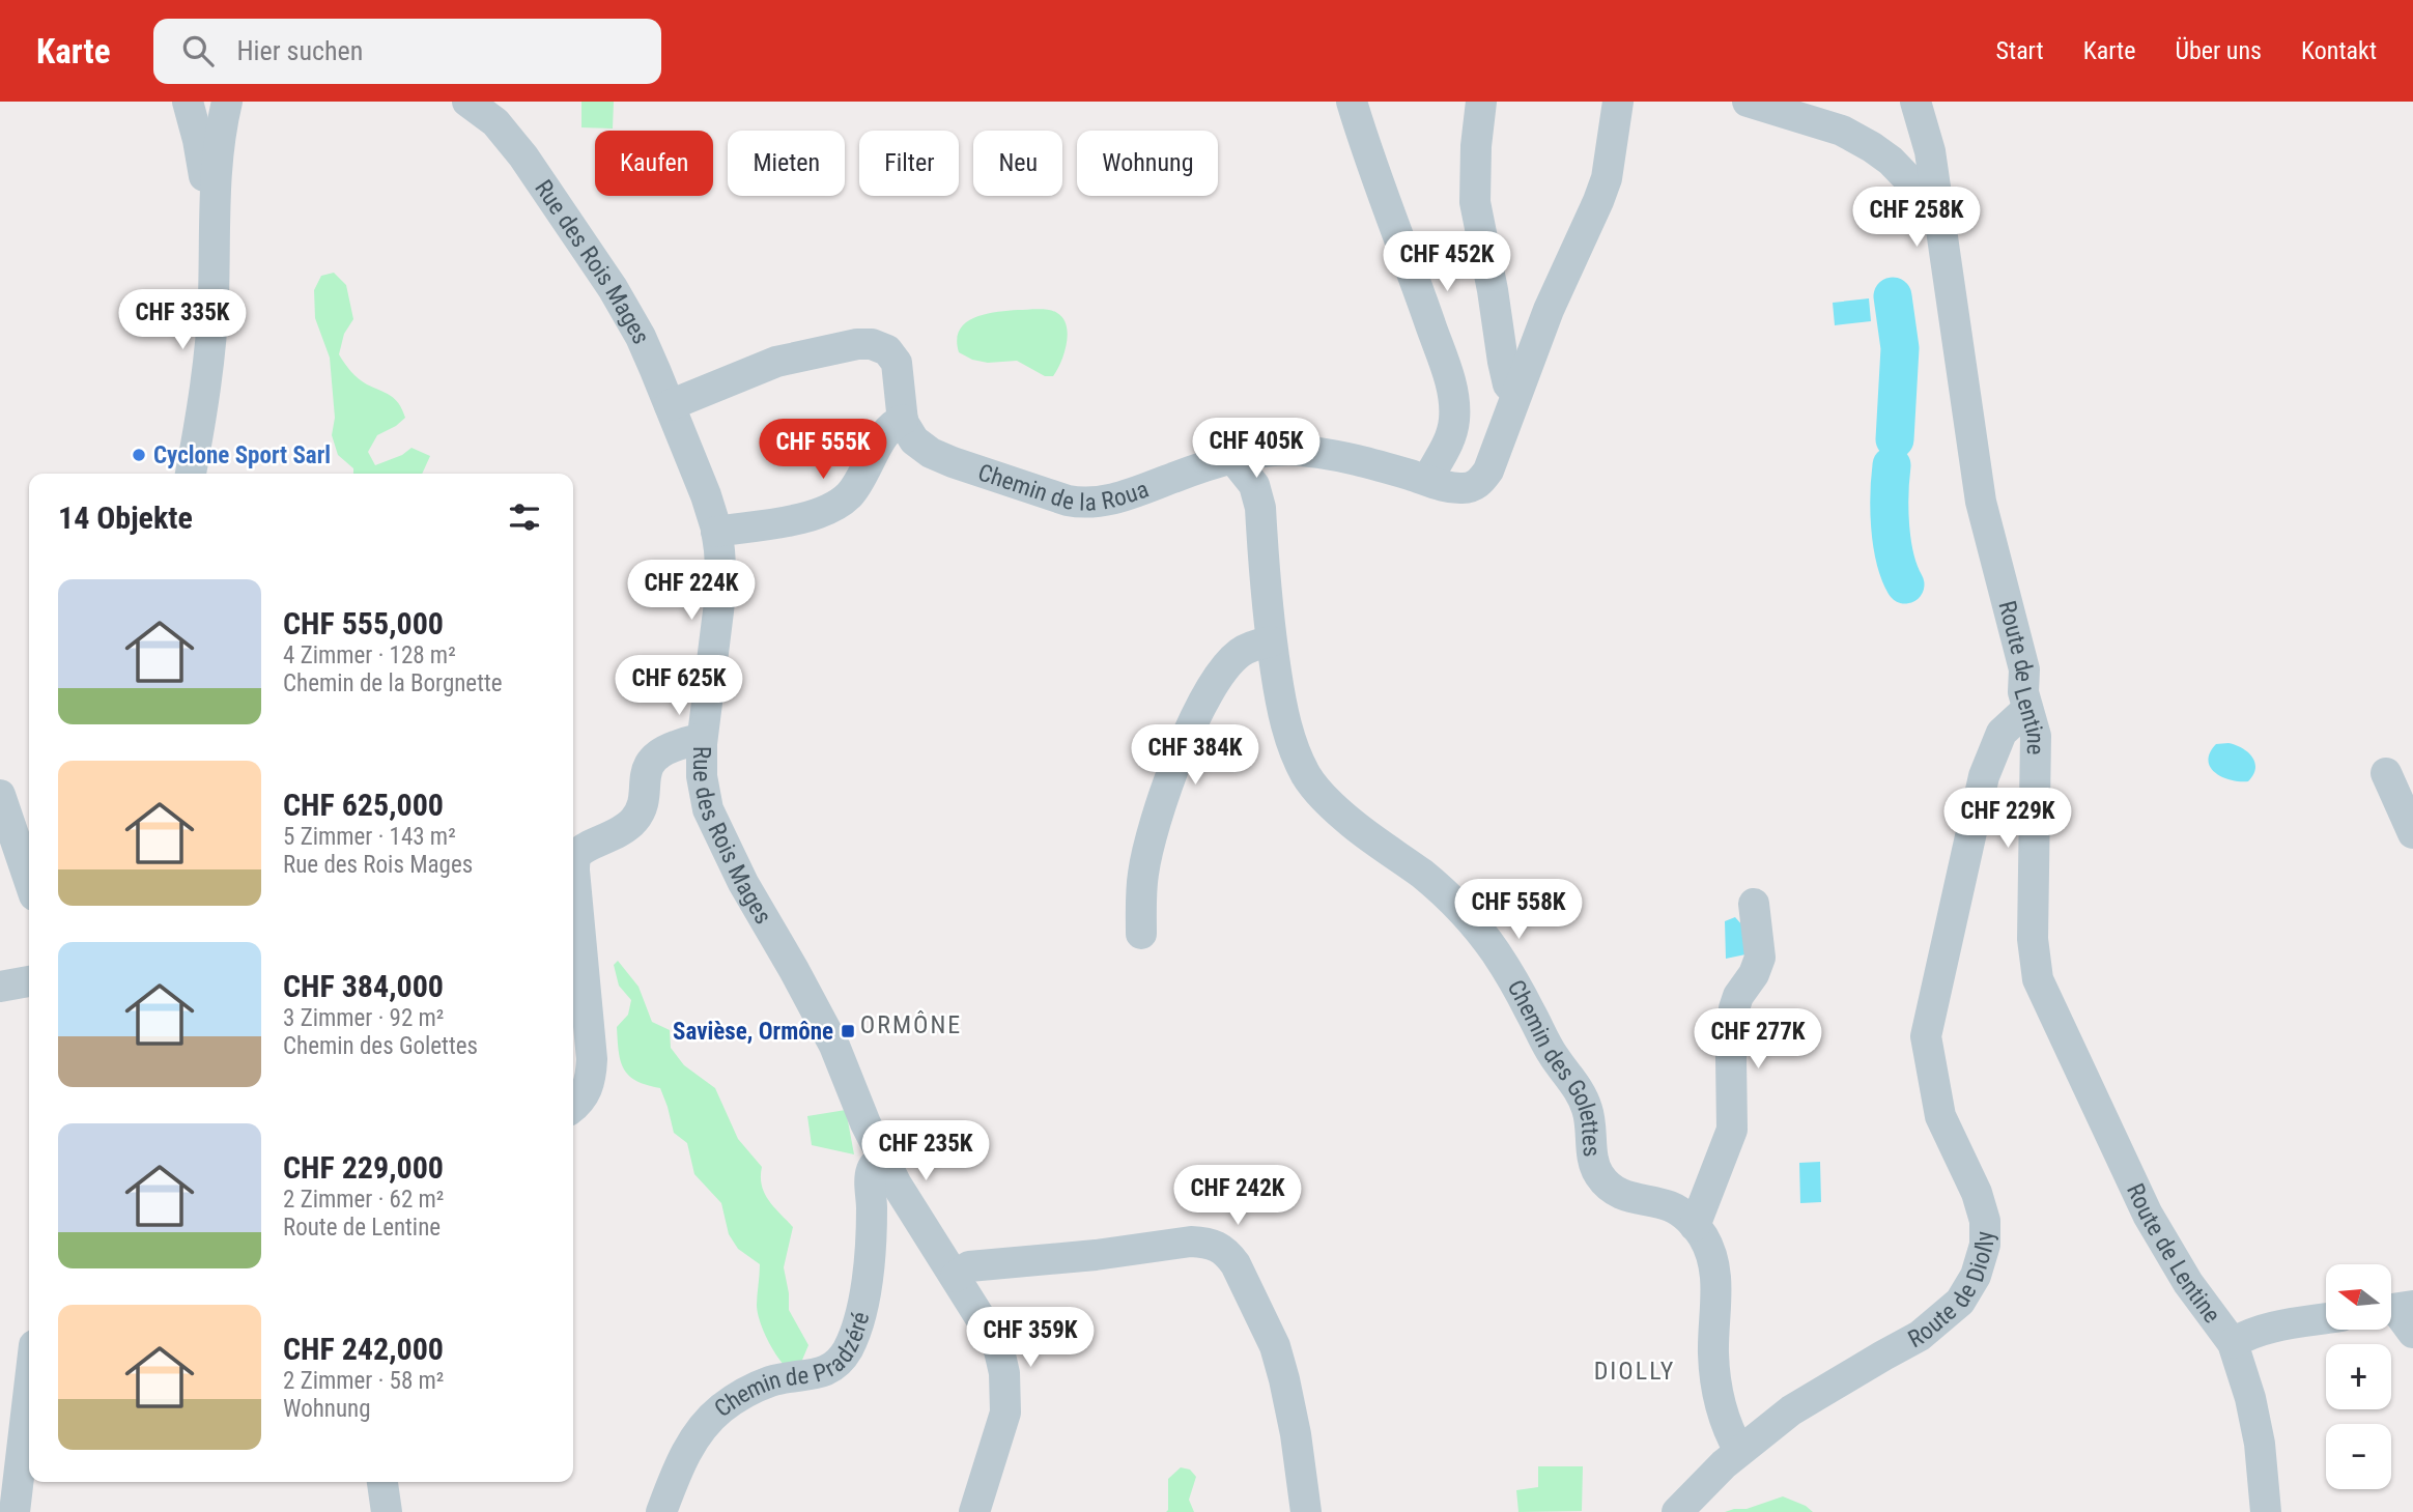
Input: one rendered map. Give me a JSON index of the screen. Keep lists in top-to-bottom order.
{
  "streets": {
    "street": [
      "Rue des Rois Mages",
      "Chemin de la Roua",
      "Route de Lentine",
      "Chemin des Golettes",
      "Route de Diolly",
      "Chemin de Pradzéré"
    ]
  },
  "crossings": [
    ["Rue des Rois Mages", "Chemin de Pradzéré"],
    ["Chemin de la Roua", "Chemin des Golettes"],
    ["Route de Lentine", "Route de Diolly"],
    ["Chemin des Golettes", "Route de Diolly"]
  ],
  "districts": ["ORMÔNE", "DIOLLY"],
  "places": {
    "other": ["Cyclone Sport Sarl"],
    "transit": ["Savièse, Ormône"]
  },
  "north": "left",
  "page": {
    "header": "Karte",
    "search": "Hier suchen",
    "nav": [
      "Start",
      "Karte",
      "Über uns",
      "Kontakt"
    ],
    "chip": [
      "Kaufen",
      "Mieten",
      "Filter",
      "Neu",
      "Wohnung"
    ],
    "price": [
      "CHF 258K",
      "CHF 452K",
      "CHF 335K",
      "CHF 405K",
      "CHF 555K",
      "CHF 224K",
      "CHF 625K",
      "CHF 384K",
      "CHF 229K",
      "CHF 558K",
      "CHF 277K",
      "CHF 235K",
      "CHF 242K",
      "CHF 359K"
    ],
    "heading": "14 Objekte",
    "list": [
      {
        "name": "CHF 555,000",
        "note": "4 Zimmer · 128 m² · Chemin de la Borgnette"
      },
      {
        "name": "CHF 625,000",
        "note": "5 Zimmer · 143 m² · Rue des Rois Mages"
      },
      {
        "name": "CHF 384,000",
        "note": "3 Zimmer · 92 m² · Chemin des Golettes"
      },
      {
        "name": "CHF 229,000",
        "note": "2 Zimmer · 62 m² · Route de Lentine"
      },
      {
        "name": "CHF 242,000",
        "note": "2 Zimmer · 58 m² · Wohnung"
      }
    ],
    "map_buttons": ["+", "−"]
  }
}
